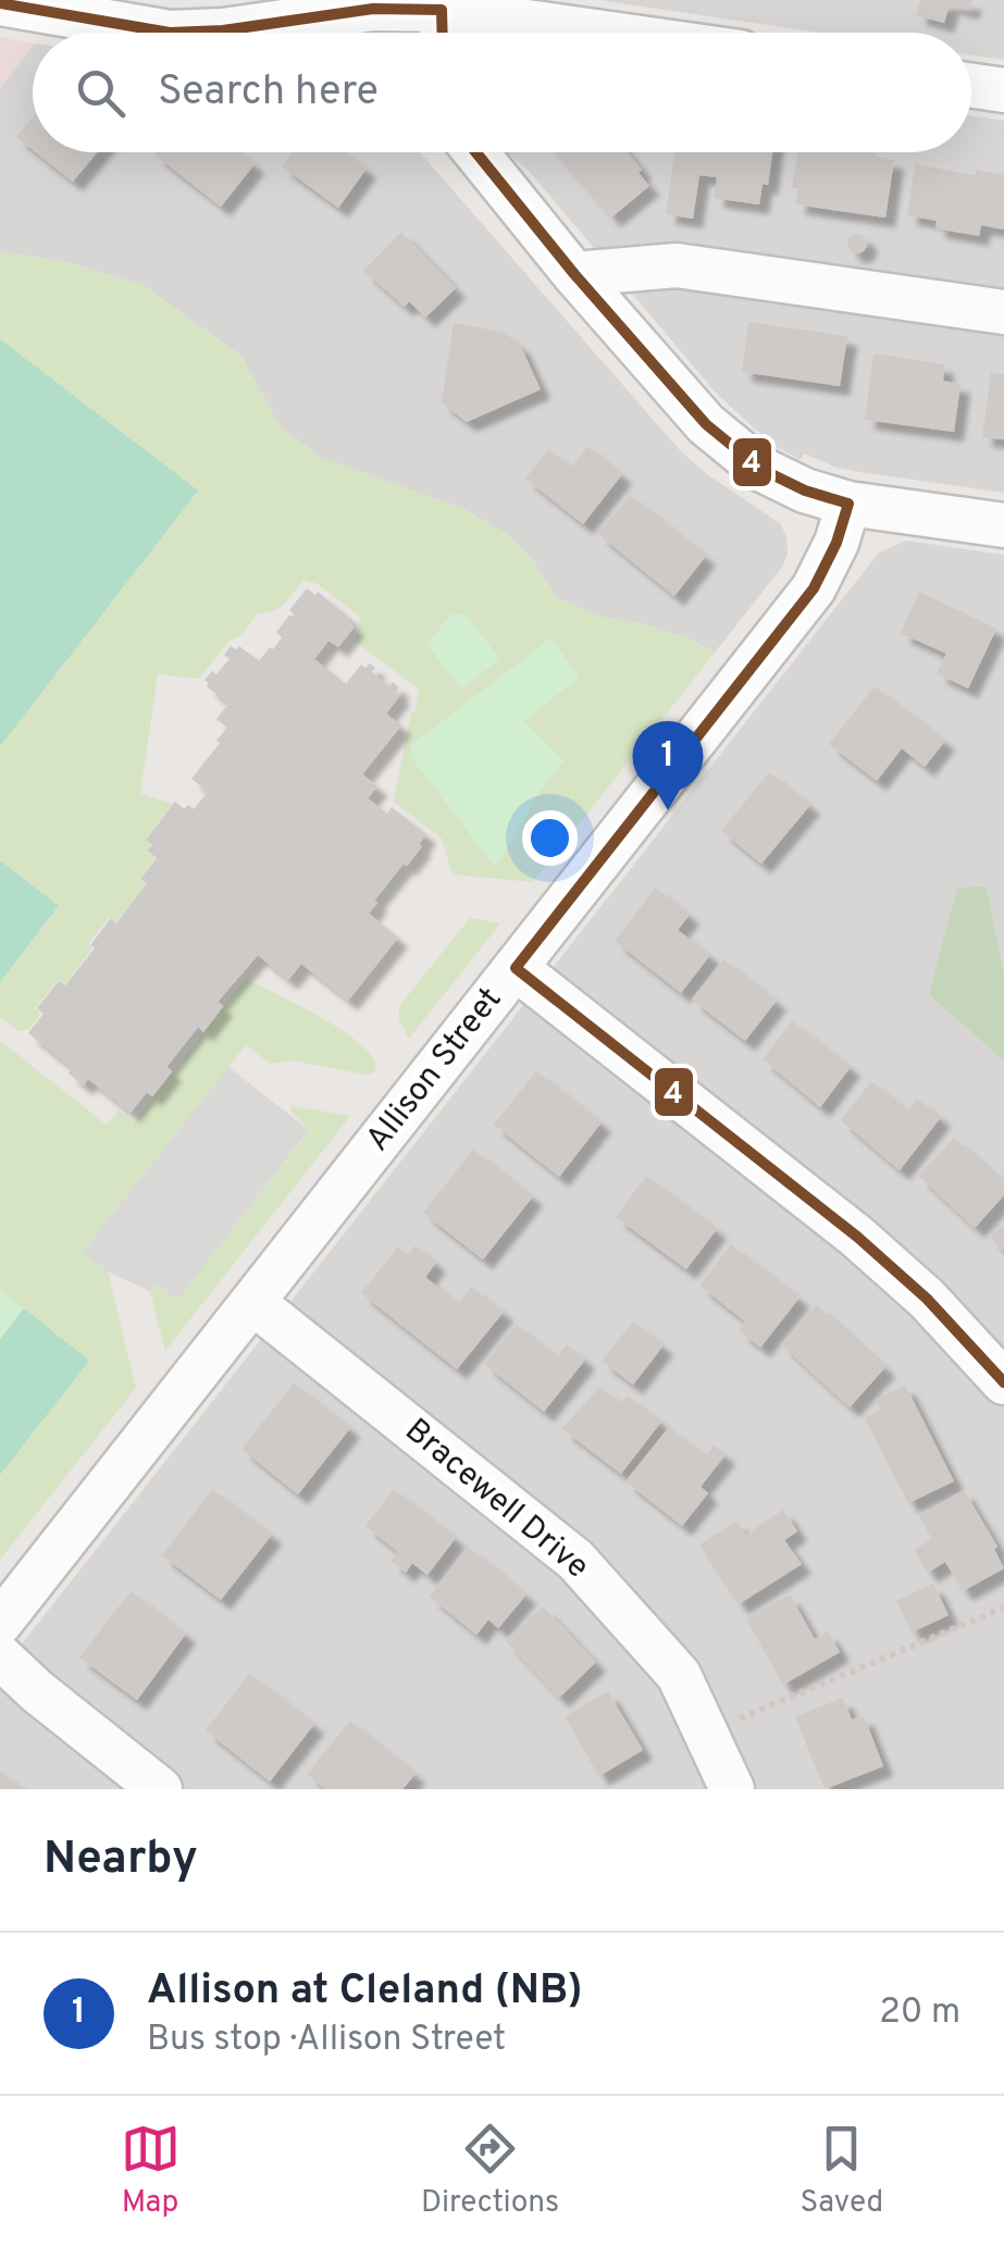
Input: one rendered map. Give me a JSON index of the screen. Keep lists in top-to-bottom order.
{
  "streets": {
    "street": ["Allison Street", "Bracewell Drive"]
  },
  "crossings": [
    ["Allison Street", "Bracewell Drive"]
  ],
  "lines": ["transit line 4"],
  "page": {
    "search": "Search here",
    "pins": "1",
    "heading": "Nearby",
    "list": [
      {
        "mark": "1",
        "name": "Allison at Cleland (NB)",
        "note": "Bus stop · Allison Street",
        "value": "20 m"
      }
    ],
    "nav": ["Map", "Directions", "Saved"]
  }
}
